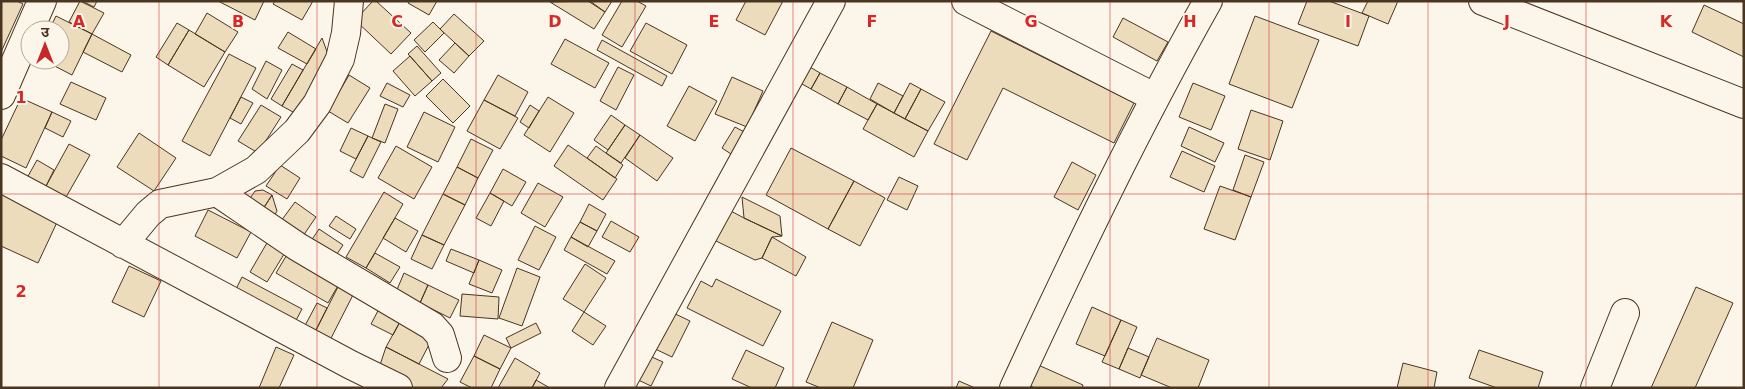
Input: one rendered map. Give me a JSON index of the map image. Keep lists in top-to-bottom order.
{
  "north": "top",
  "grid": {
    "columns": [
      "A",
      "B",
      "C",
      "D",
      "E",
      "F",
      "G",
      "H",
      "I",
      "J",
      "K"
    ],
    "rows": ["1", "2"]
  }
}
